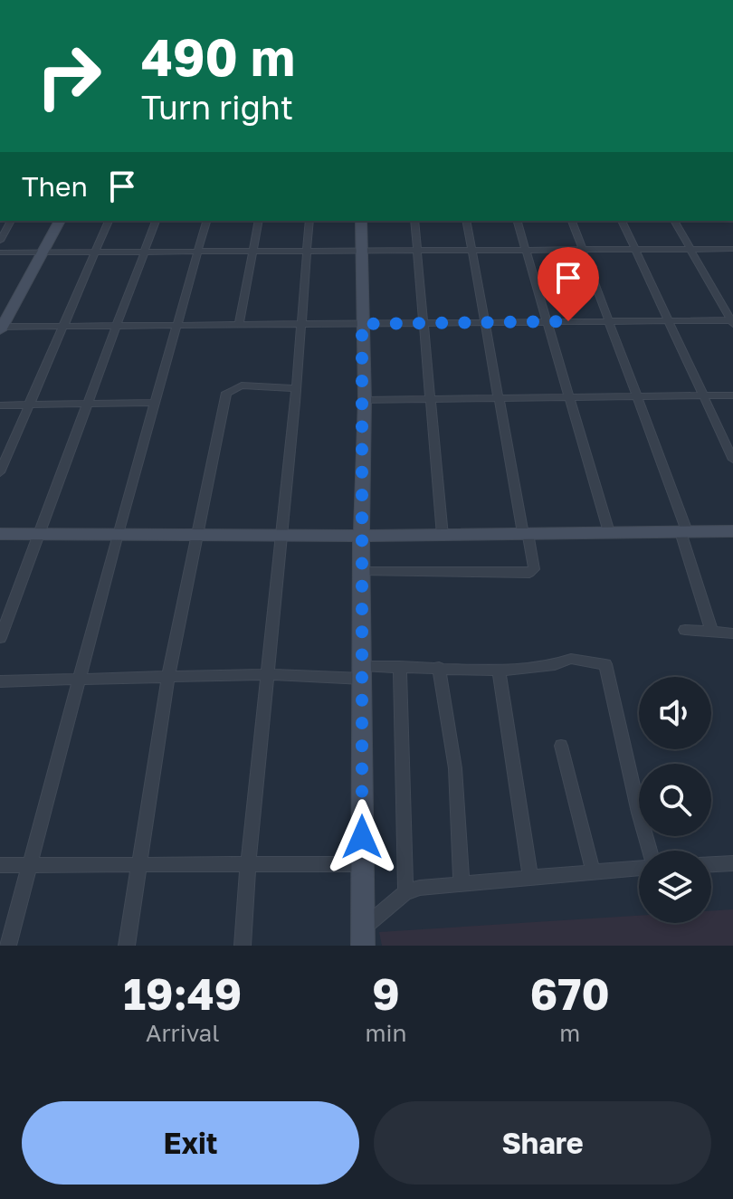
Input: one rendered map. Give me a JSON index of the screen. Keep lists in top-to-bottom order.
{
  "page": {
    "turn": ["490 m", "Turn right"],
    "then": "Then",
    "eta": [
      "19:49",
      "Arrival",
      "9",
      "min",
      "670",
      "m"
    ],
    "buttons": ["Exit", "Share"]
  }
}
